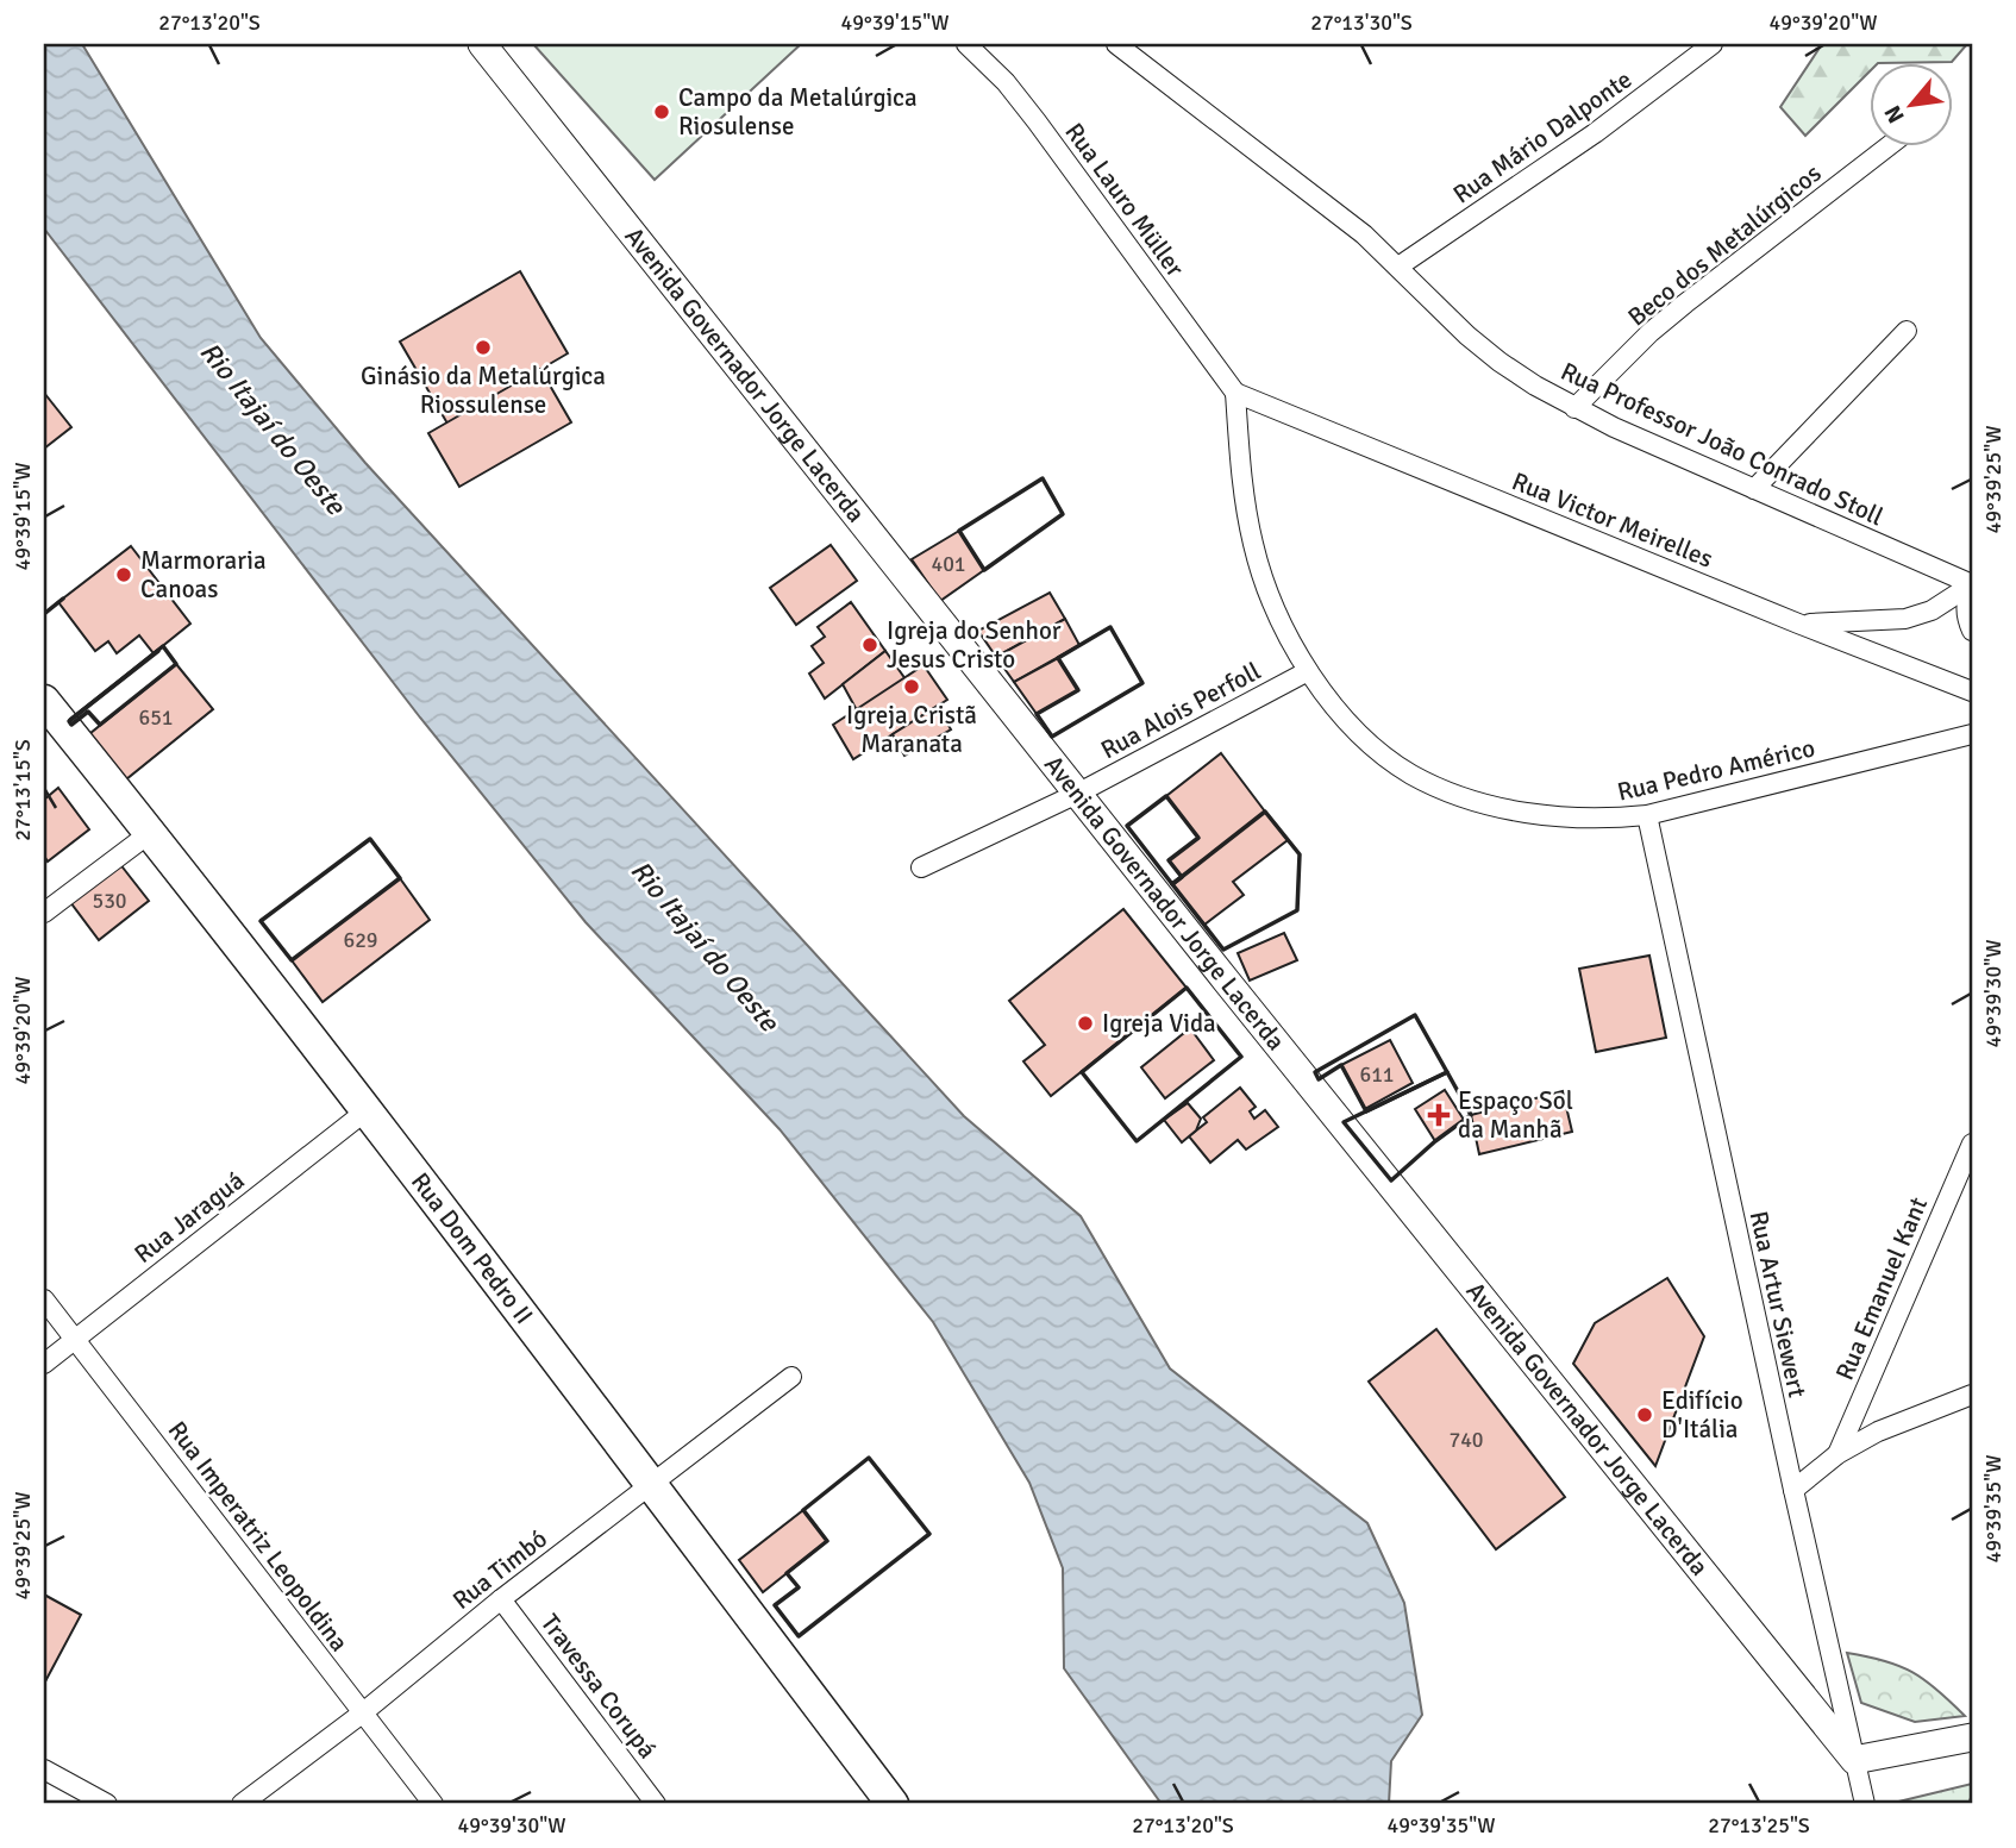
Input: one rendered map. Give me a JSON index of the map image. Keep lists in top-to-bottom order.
{
  "streets": {
    "main road": ["Avenida Governador Jorge Lacerda", "Rua Dom Pedro II"],
    "street": [
      "Rua Mário Dalponte",
      "Rua Lauro Müller",
      "Beco dos Metalúrgicos",
      "Rua Professor João Conrado Stoll",
      "Rua Victor Meirelles",
      "Rua Alois Perfoll",
      "Rua Pedro Américo",
      "Rua Jaraguá",
      "Rua Emanuel Kant",
      "Rua Artur Siewert",
      "Rua Imperatriz Leopoldina",
      "Rua Timbó",
      "Travessa Corupá"
    ]
  },
  "crossings": [
    ["Rua Mário Dalponte", "Rua Professor João Conrado Stoll"],
    ["Rua Lauro Müller", "Rua Victor Meirelles"],
    ["Rua Lauro Müller", "Rua Pedro Américo"],
    ["Beco dos Metalúrgicos", "Rua Professor João Conrado Stoll"],
    ["Avenida Governador Jorge Lacerda", "Rua Alois Perfoll"],
    ["Avenida Governador Jorge Lacerda", "Rua Artur Siewert"],
    ["Rua Victor Meirelles", "Rua Pedro Américo"],
    ["Rua Alois Perfoll", "Rua Pedro Américo"],
    ["Rua Pedro Américo", "Rua Artur Siewert"],
    ["Rua Jaraguá", "Rua Dom Pedro II"],
    ["Rua Jaraguá", "Rua Imperatriz Leopoldina"],
    ["Rua Dom Pedro II", "Rua Timbó"],
    ["Rua Imperatriz Leopoldina", "Rua Timbó"],
    ["Rua Timbó", "Travessa Corupá"]
  ],
  "water": ["Rio Itajaí do Oeste"],
  "places": {
    "other": [
      "Campo da Metalúrgica Riosulense",
      "Ginásio da Metalúrgica Riossulense",
      "Marmoraria Canoas",
      "Igreja do Senhor Jesus Cristo",
      "Igreja Cristã Maranata",
      "Igreja Vida",
      "Edifício D'Itália"
    ],
    "health": ["Espaço Sol da Manhã"]
  },
  "house_numbers": [
    "401",
    "651",
    "530",
    "629",
    "611",
    "740"
  ],
  "north": "bottom left",
  "coordinates": [
    "27°13'20\"S",
    "49°39'15\"W",
    "27°13'30\"S",
    "49°39'20\"W",
    "49°39'25\"W",
    "27°13'15\"S",
    "49°39'30\"W",
    "49°39'35\"W",
    "27°13'25\"S"
  ]
}
